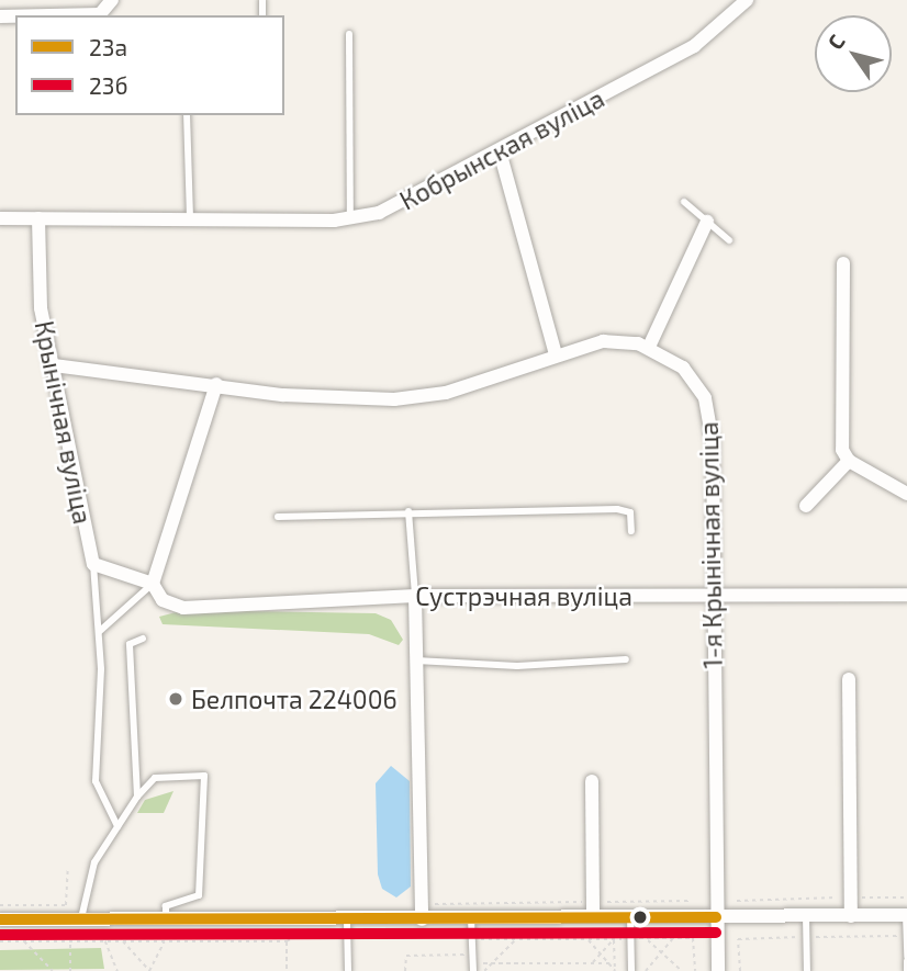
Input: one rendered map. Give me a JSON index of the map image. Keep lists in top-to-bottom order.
{
  "streets": {
    "street": [
      "Кобрынская вуліца",
      "Крынічная вуліца",
      "1-я Крынічная вуліца",
      "Сустрэчная вуліца"
    ]
  },
  "crossings": [
    ["Кобрынская вуліца", "Крынічная вуліца"],
    ["Крынічная вуліца", "1-я Крынічная вуліца"],
    ["1-я Крынічная вуліца", "Сустрэчная вуліца"]
  ],
  "places": ["Белпочта 224006"],
  "lines": ["transit line 23а", "transit line 23б"],
  "legend": ["23а", "23б"],
  "north": "top left"
}
